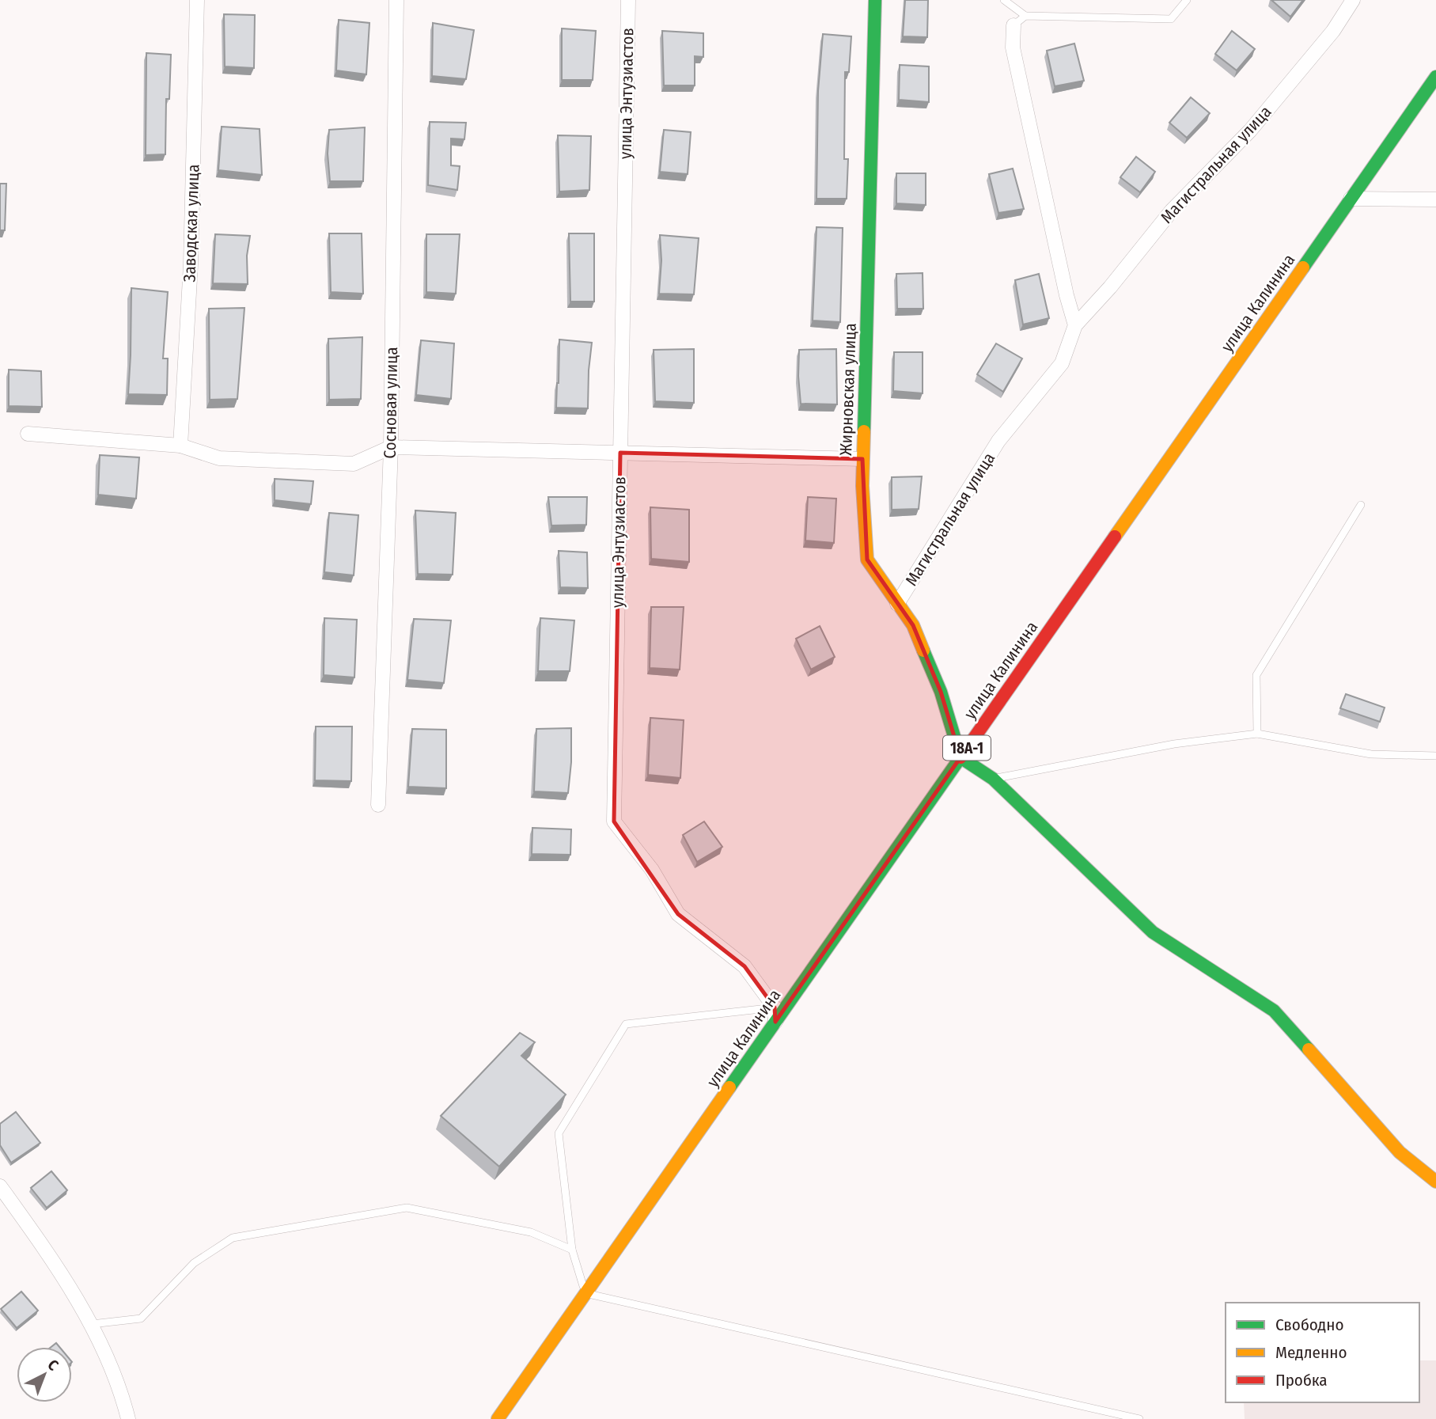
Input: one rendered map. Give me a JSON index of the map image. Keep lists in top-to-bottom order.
{
  "streets": {
    "main road": ["улица Калинина", "Жирновская улица", "18А-1"],
    "street": [
      "улица Энтузиастов",
      "Магистральная улица",
      "Заводская улица",
      "Сосновая улица"
    ]
  },
  "crossings": [
    ["улица Энтузиастов", "улица Калинина"],
    ["Магистральная улица", "Жирновская улица"],
    ["улица Калинина", "Жирновская улица"]
  ],
  "legend": ["Свободно", "Медленно", "Пробка"],
  "north": "top right"
}
